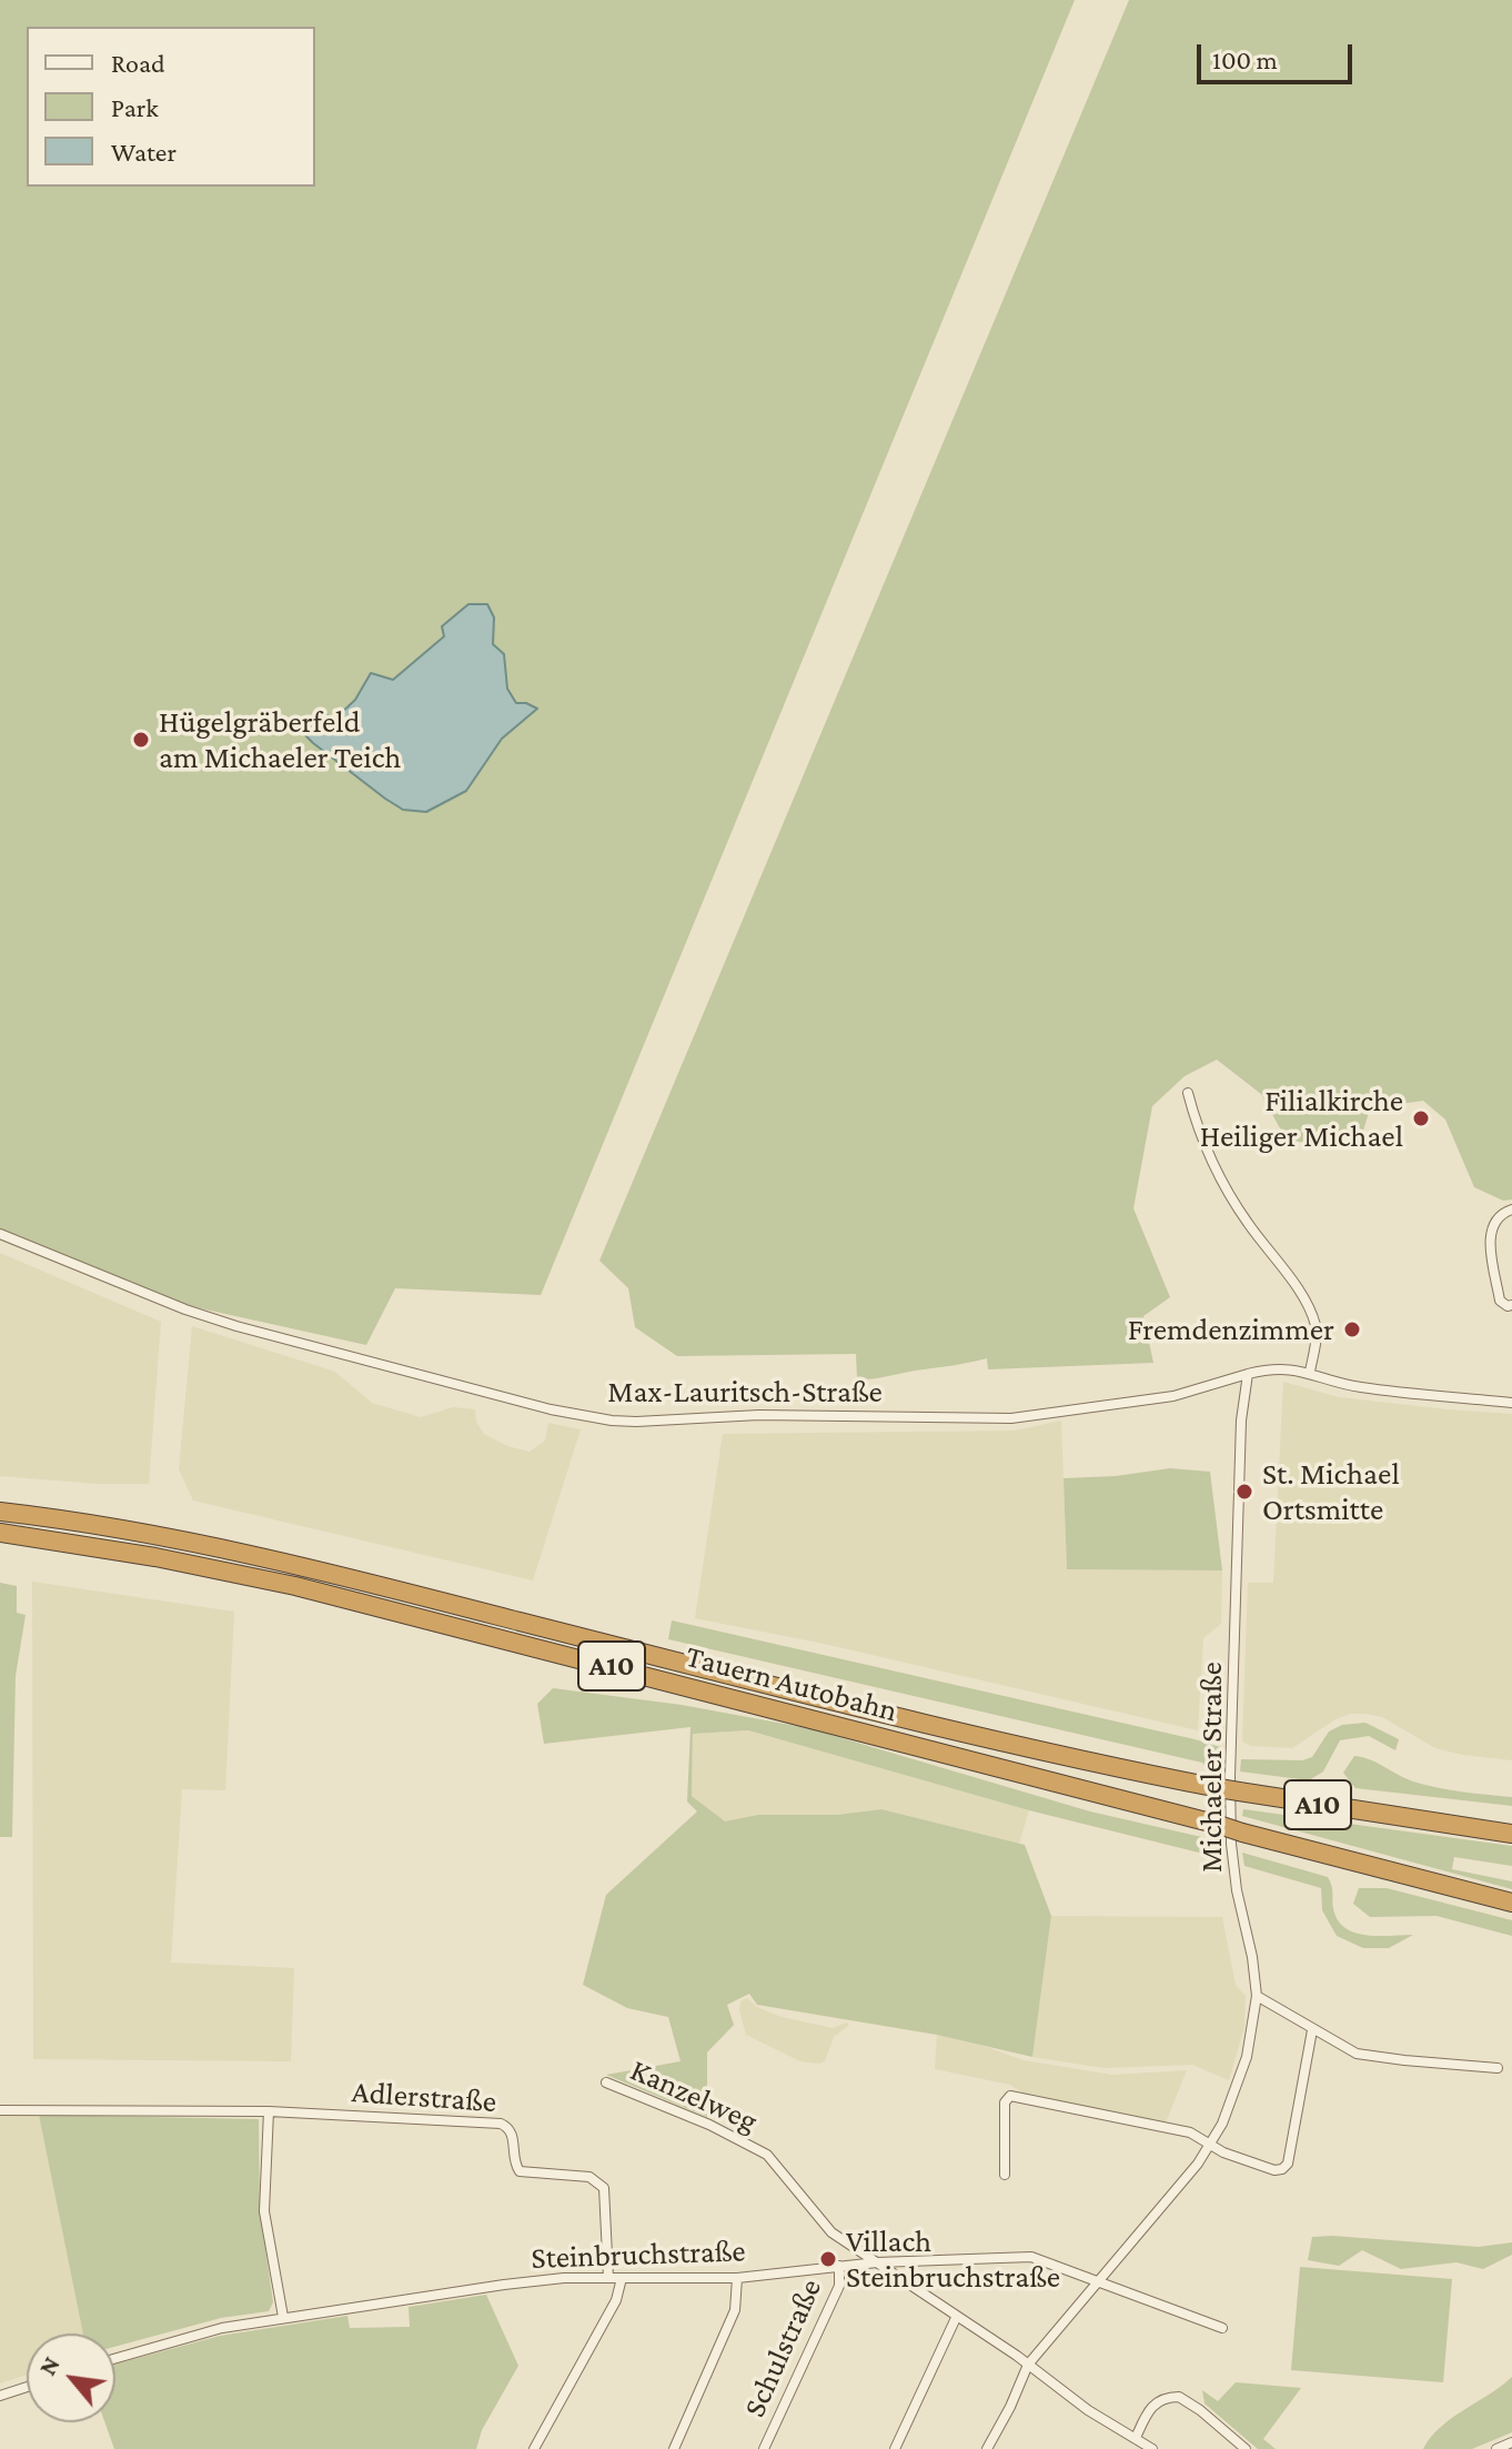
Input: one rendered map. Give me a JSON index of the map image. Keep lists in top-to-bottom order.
{
  "streets": {
    "highway": ["A10", "Tauern Autobahn"],
    "street": [
      "Max-Lauritsch-Straße",
      "Michaeler Straße",
      "Kanzelweg",
      "Adlerstraße",
      "Steinbruchstraße",
      "Schulstraße"
    ]
  },
  "crossings": [
    ["Max-Lauritsch-Straße", "Michaeler Straße"],
    ["Michaeler Straße", "Steinbruchstraße"],
    ["Kanzelweg", "Steinbruchstraße"],
    ["Adlerstraße", "Steinbruchstraße"],
    ["Steinbruchstraße", "Schulstraße"]
  ],
  "places": [
    "Hügelgräberfeld am Michaeler Teich",
    "Filialkirche Heiliger Michael",
    "Fremdenzimmer",
    "St. Michael Ortsmitte",
    "Villach Steinbruchstraße"
  ],
  "legend": ["Road", "Park", "Water"],
  "scale_bar": "100 m",
  "north": "top left"
}
